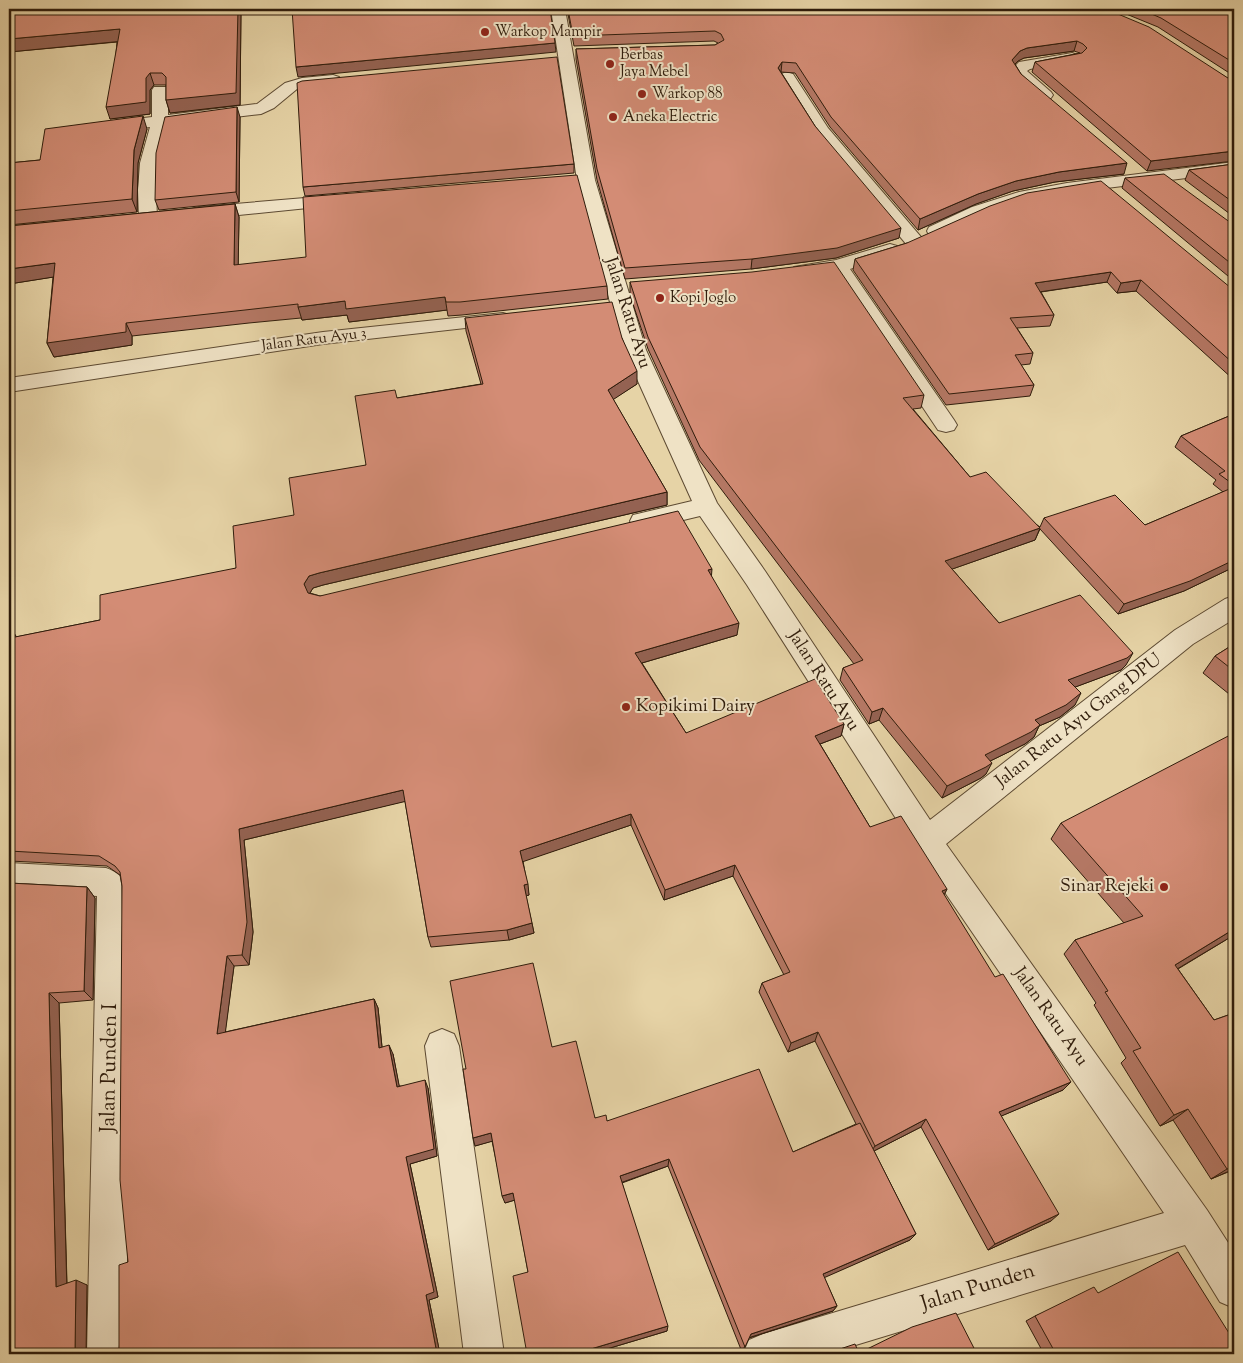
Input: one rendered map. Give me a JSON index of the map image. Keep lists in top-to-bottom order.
{
  "streets": {
    "street": [
      "Jalan Ratu Ayu",
      "Jalan Ratu Ayu 3",
      "Jalan Ratu Ayu Gang DPU",
      "Jalan Punden I",
      "Jalan Punden"
    ]
  },
  "crossings": [
    ["Jalan Ratu Ayu", "Jalan Ratu Ayu Gang DPU"],
    ["Jalan Ratu Ayu", "Jalan Punden"]
  ],
  "places": [
    "Warkop Mampir",
    "Berbas Jaya Mebel",
    "Warkop 88",
    "Aneka Electric",
    "Kopi Joglo",
    "Kopikimi Dairy",
    "Sinar Rejeki"
  ]
}
